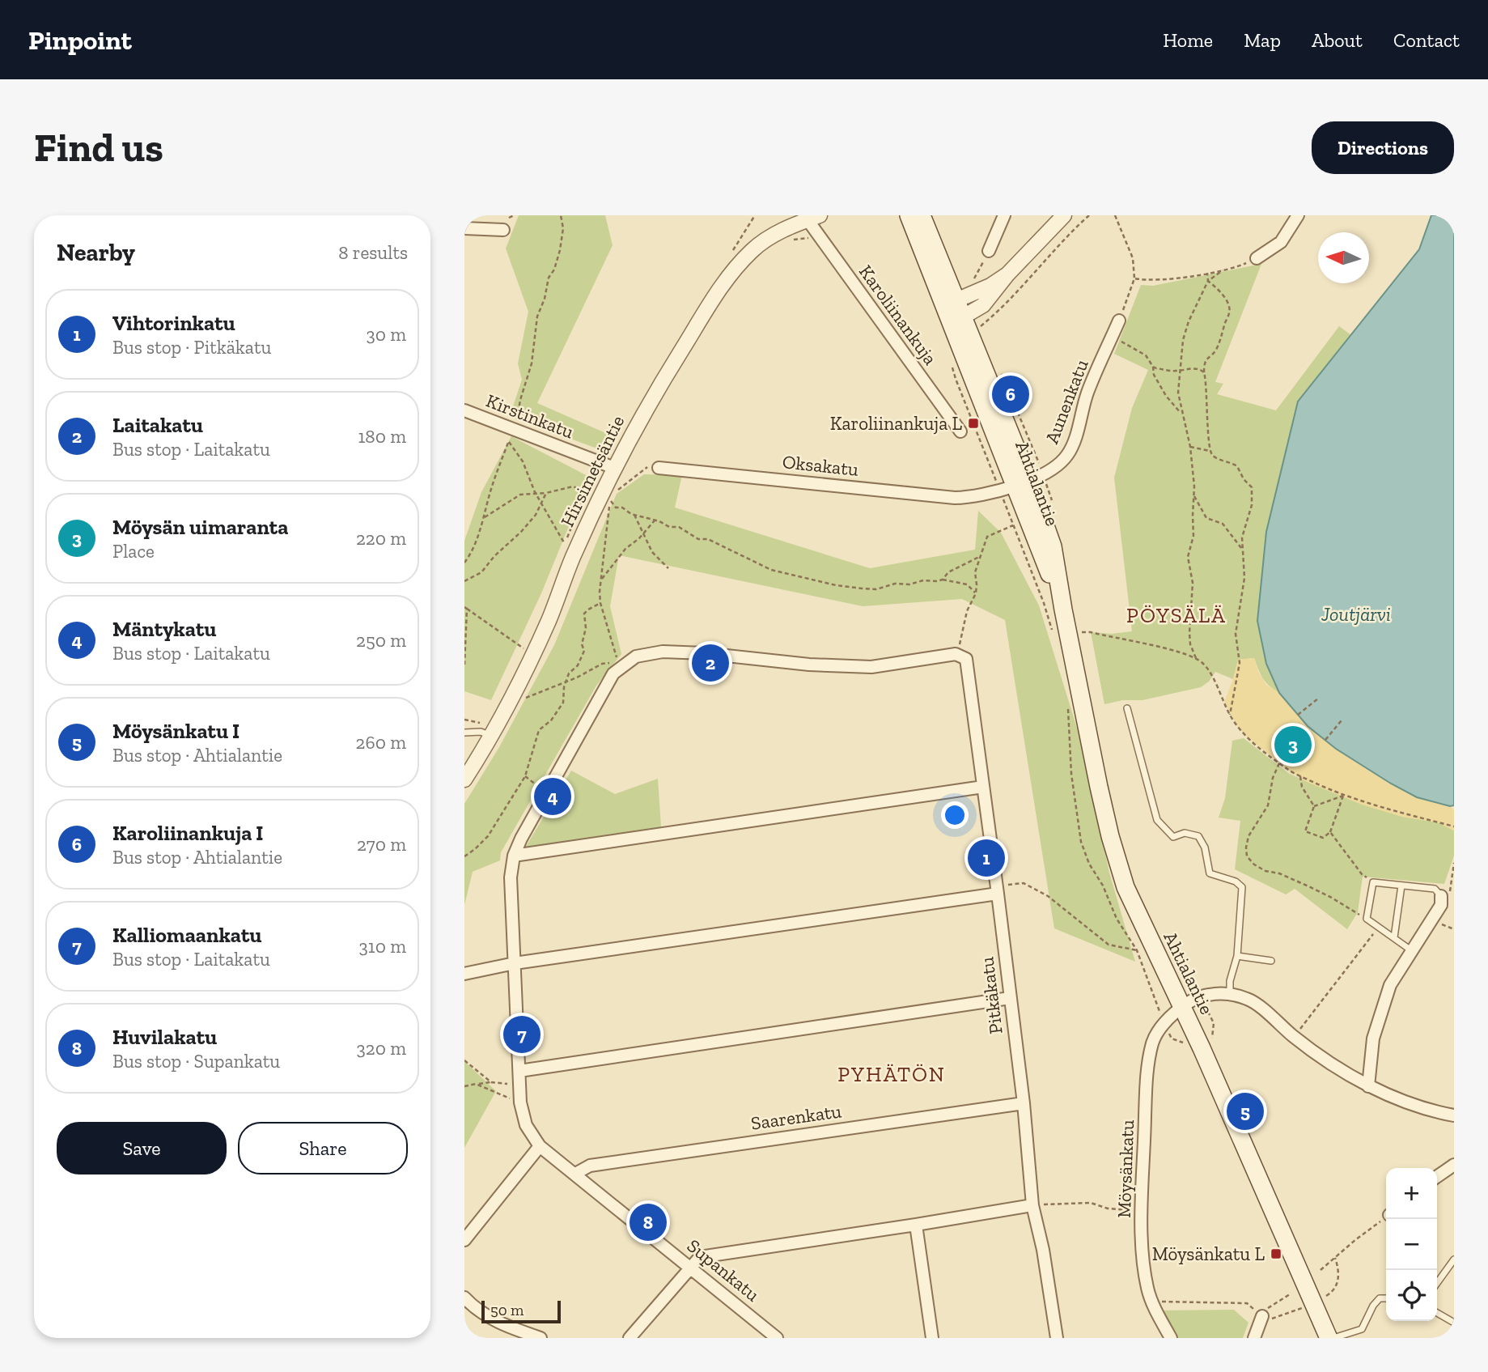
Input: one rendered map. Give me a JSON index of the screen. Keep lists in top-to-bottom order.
{
  "streets": {
    "main road": ["Ahtialantie"],
    "street": [
      "Karoliinankuja",
      "Aunenkatu",
      "Kirstinkatu",
      "Oksakatu",
      "Hirsimetsäntie",
      "Pitkäkatu",
      "Saarenkatu",
      "Möysänkatu",
      "Supankatu"
    ]
  },
  "crossings": [
    ["Karoliinankuja", "Hirsimetsäntie"],
    ["Aunenkatu", "Oksakatu"],
    ["Aunenkatu", "Ahtialantie"],
    ["Kirstinkatu", "Hirsimetsäntie"],
    ["Oksakatu", "Ahtialantie"],
    ["Ahtialantie", "Möysänkatu"],
    ["Pitkäkatu", "Saarenkatu"],
    ["Saarenkatu", "Supankatu"]
  ],
  "districts": ["PÖYSÄLÄ", "PYHÄTÖN"],
  "water": ["Joutjärvi"],
  "places": {
    "transit": ["Karoliinankuja L", "Möysänkatu L"]
  },
  "scale_bar": "50 m",
  "north": "left",
  "page": {
    "header": "Pinpoint",
    "nav": [
      "Home",
      "Map",
      "About",
      "Contact"
    ],
    "buttons": [
      "Directions",
      ["Save", "Share"]
    ],
    "title": "Find us",
    "heading": ["Nearby", "8 results"],
    "list": [
      {
        "mark": "1",
        "name": "Vihtorinkatu",
        "note": "Bus stop · Pitkäkatu",
        "value": "30 m"
      },
      {
        "mark": "2",
        "name": "Laitakatu",
        "note": "Bus stop · Laitakatu",
        "value": "180 m"
      },
      {
        "mark": "3",
        "name": "Möysän uimaranta",
        "note": "Place",
        "value": "220 m"
      },
      {
        "mark": "4",
        "name": "Mäntykatu",
        "note": "Bus stop · Laitakatu",
        "value": "250 m"
      },
      {
        "mark": "5",
        "name": "Möysänkatu I",
        "note": "Bus stop · Ahtialantie",
        "value": "260 m"
      },
      {
        "mark": "6",
        "name": "Karoliinankuja I",
        "note": "Bus stop · Ahtialantie",
        "value": "270 m"
      },
      {
        "mark": "7",
        "name": "Kalliomaankatu",
        "note": "Bus stop · Laitakatu",
        "value": "310 m"
      },
      {
        "mark": "8",
        "name": "Huvilakatu",
        "note": "Bus stop · Supankatu",
        "value": "320 m"
      }
    ],
    "pins": [
      "6",
      "2",
      "3",
      "4",
      "1",
      "7",
      "5",
      "8"
    ],
    "map_buttons": ["+", "−"],
    "scale": "50 m"
  }
}
